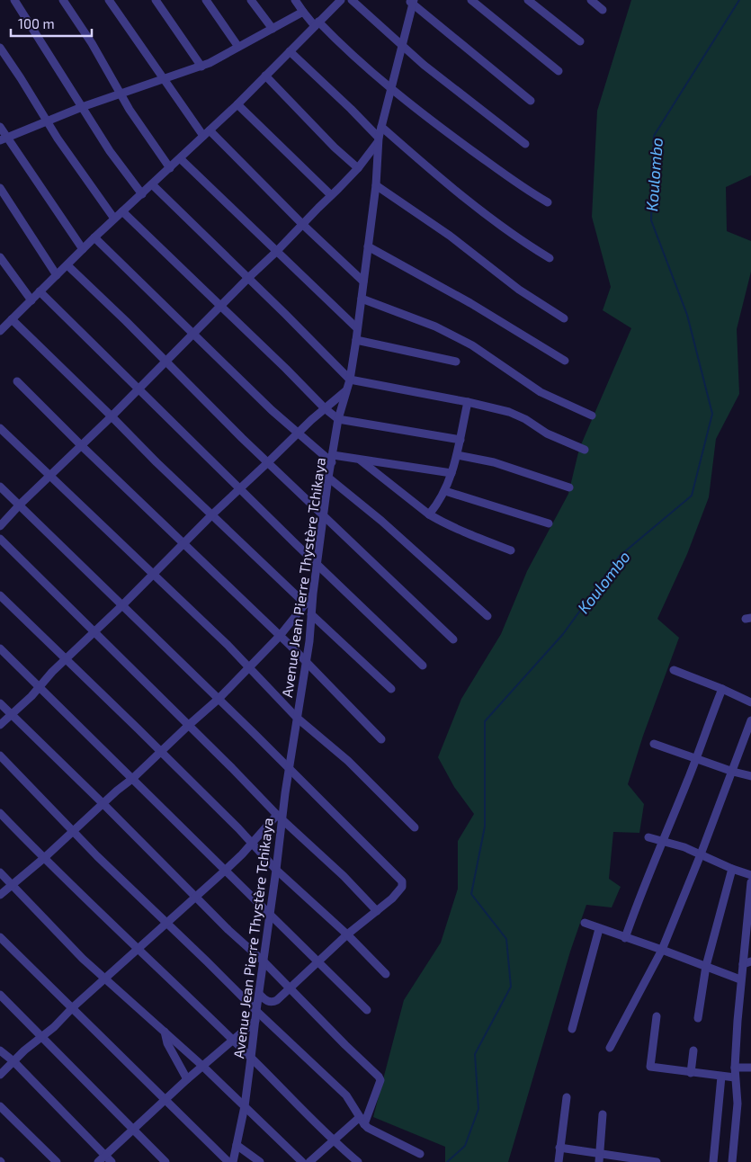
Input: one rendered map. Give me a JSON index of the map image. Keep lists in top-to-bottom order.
{
  "streets": {
    "street": ["Avenue Jean Pierre Thystère Tchikaya"]
  },
  "water": ["Koulombo"],
  "scale_bar": "100 m"
}
